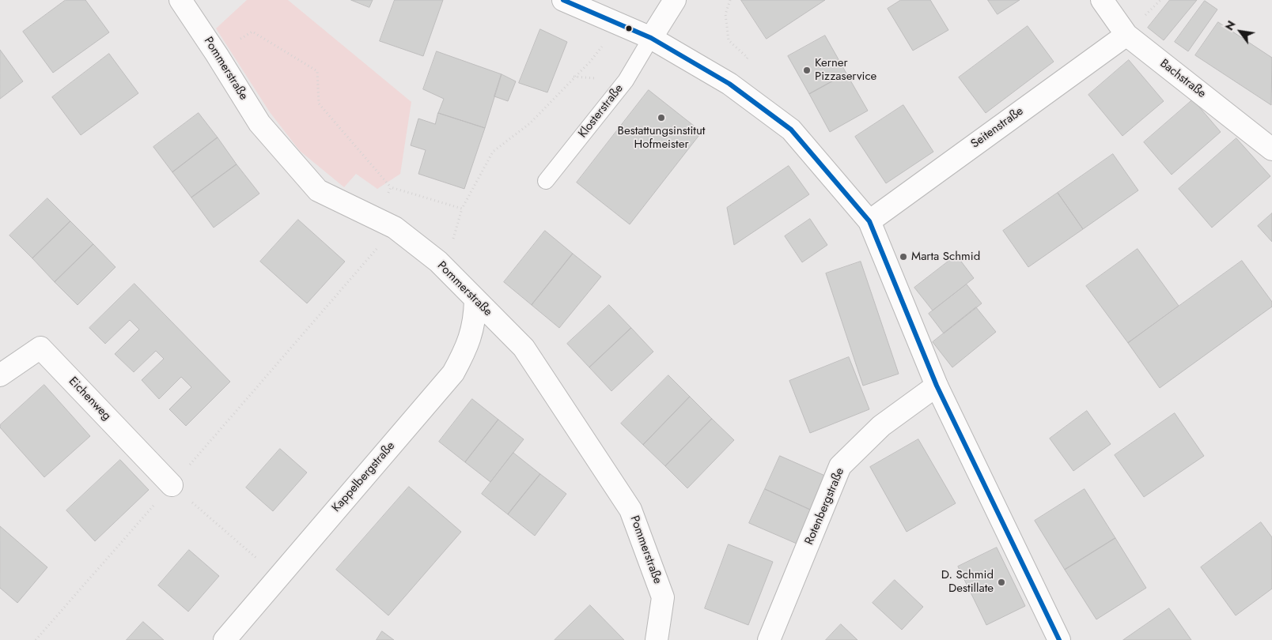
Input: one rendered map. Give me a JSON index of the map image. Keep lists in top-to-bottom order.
{
  "streets": {
    "street": [
      "Pommerstraße",
      "Bachstraße",
      "Klosterstraße",
      "Seitenstraße",
      "Eichenweg",
      "Kappelbergstraße",
      "Rotenbergstraße"
    ]
  },
  "crossings": [
    ["Pommerstraße", "Kappelbergstraße"],
    ["Bachstraße", "Seitenstraße"]
  ],
  "places": [
    "Kerner Pizzaservice",
    "Bestattungsinstitut Hofmeister",
    "Marta Schmid",
    "D. Schmid Destillate"
  ],
  "north": "top left"
}
